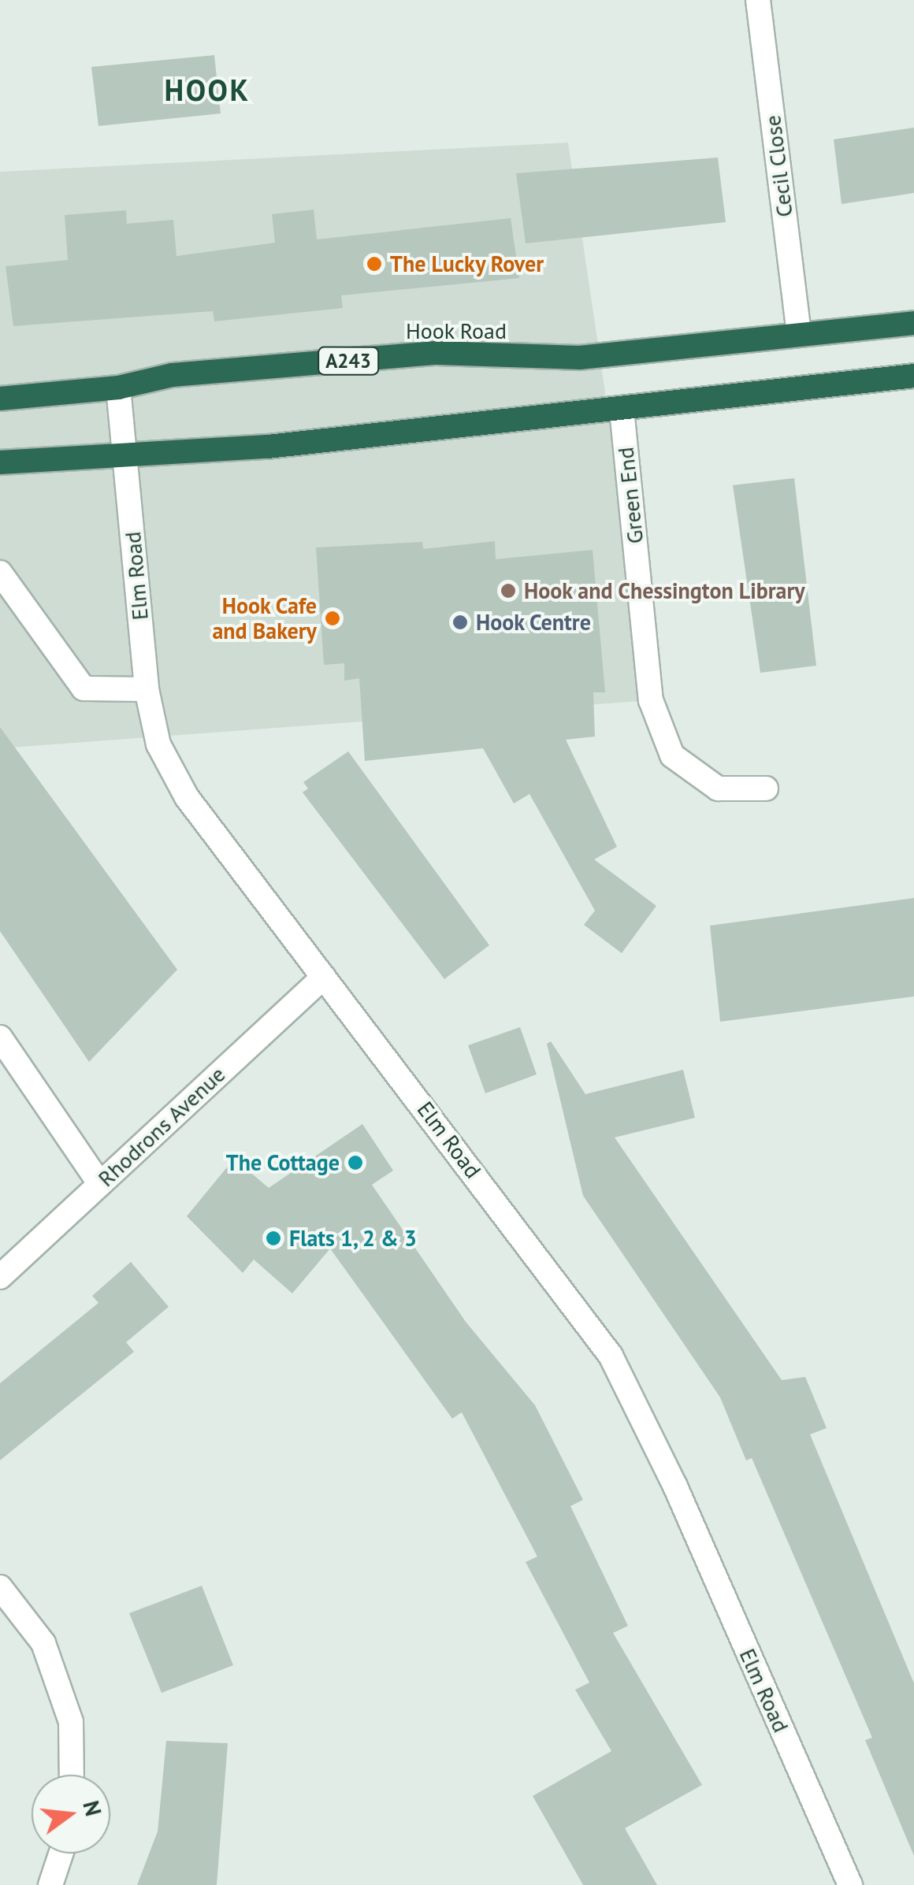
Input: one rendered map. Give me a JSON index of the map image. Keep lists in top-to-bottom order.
{
  "streets": {
    "highway": ["Hook Road", "A243"],
    "street": [
      "Cecil Close",
      "Green End",
      "Elm Road",
      "Rhodrons Avenue"
    ]
  },
  "crossings": [
    ["Cecil Close", "Hook Road"],
    ["Hook Road", "Elm Road"],
    ["Elm Road", "Rhodrons Avenue"]
  ],
  "districts": ["HOOK"],
  "places": [
    "The Lucky Rover",
    "Hook and Chessington Library",
    "Hook Cafe and Bakery",
    "Hook Centre",
    "The Cottage",
    "Flats 1, 2 & 3"
  ],
  "north": "right"
}
